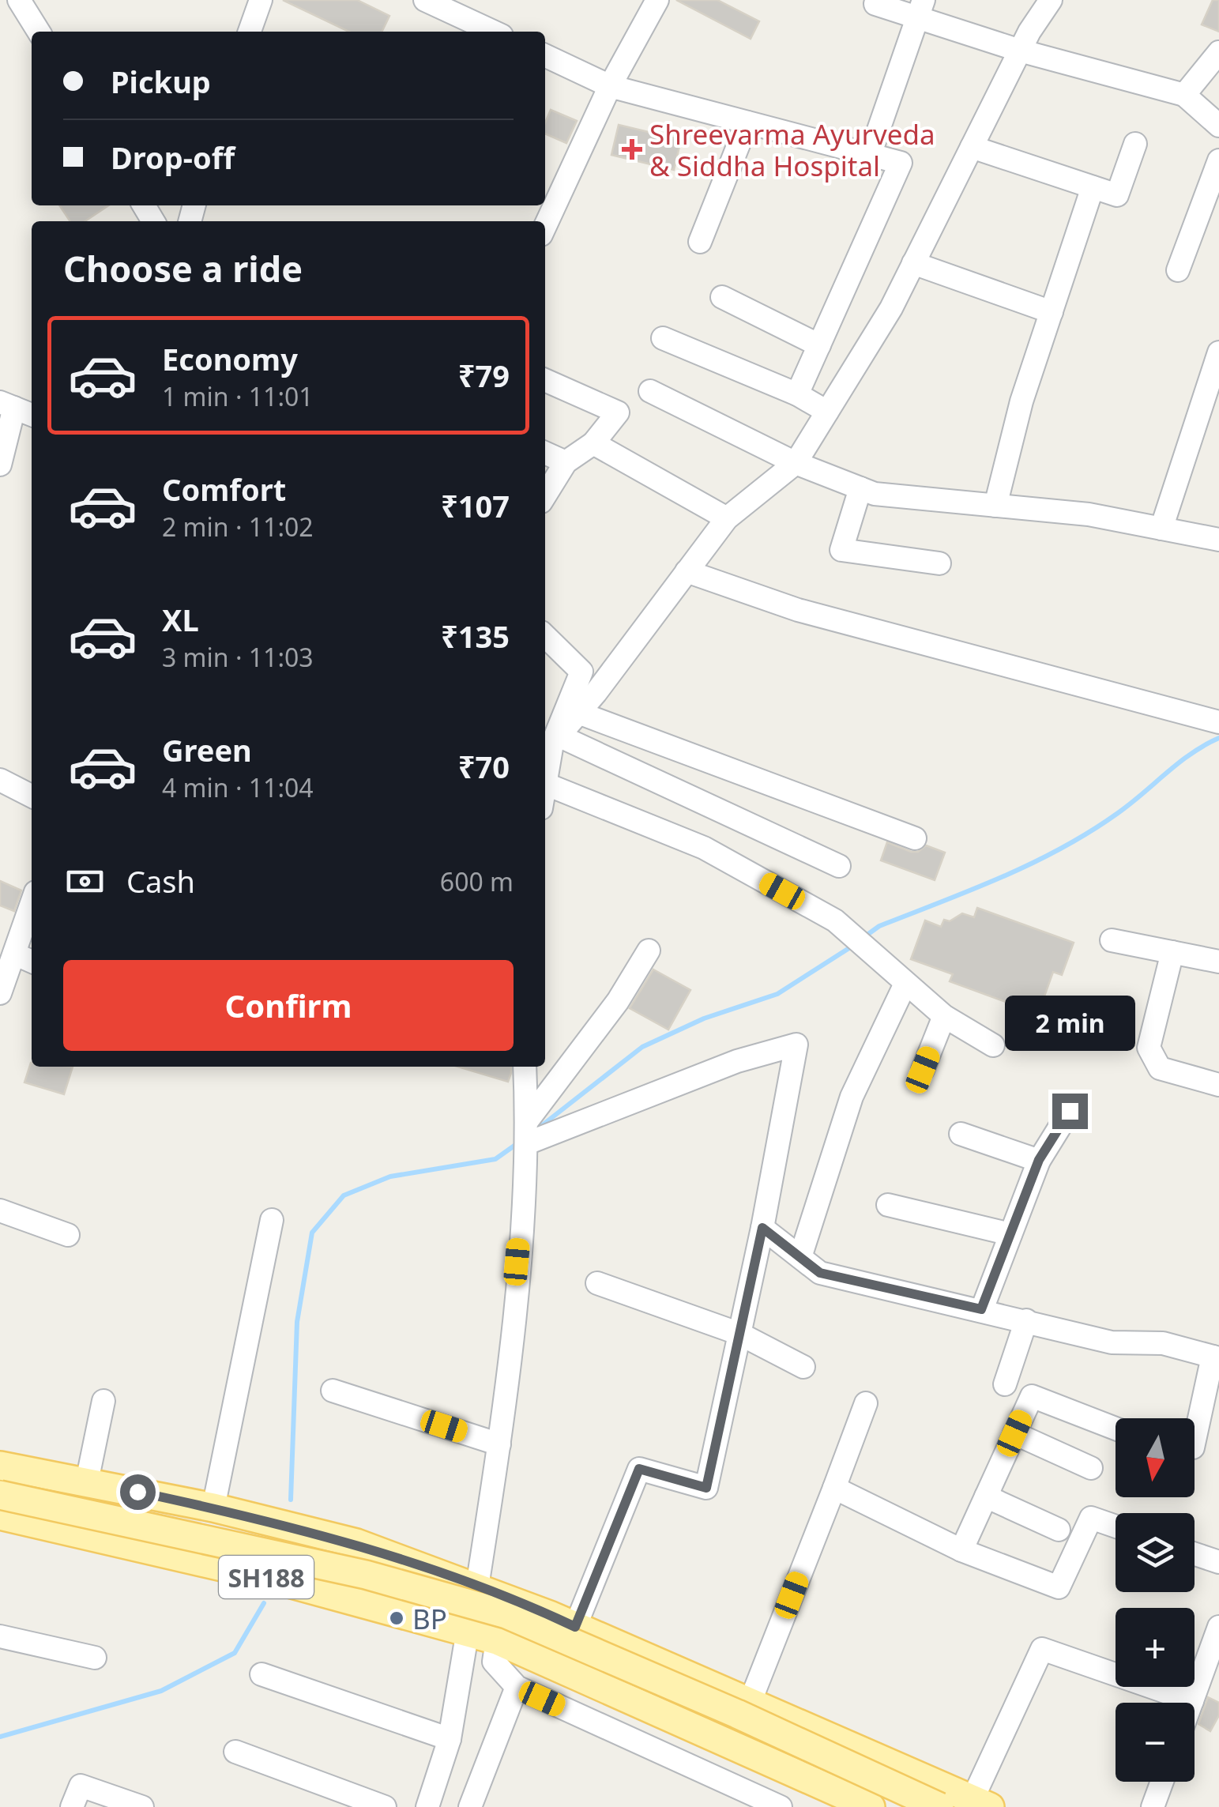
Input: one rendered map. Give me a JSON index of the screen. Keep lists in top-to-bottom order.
{
  "streets": {
    "main road": ["SH188"]
  },
  "places": {
    "health": ["Shreevarma Ayurveda & Siddha Hospital"],
    "other": ["BP"]
  },
  "north": "bottom",
  "page": {
    "banner": ["Pickup", "Drop-off"],
    "heading": "Choose a ride",
    "list": [
      {
        "name": "Economy",
        "note": "1 min · 11:01",
        "value": "₹79"
      },
      {
        "name": "Comfort",
        "note": "2 min · 11:02",
        "value": "₹107"
      },
      {
        "name": "XL",
        "note": "3 min · 11:03",
        "value": "₹135"
      },
      {
        "name": "Green",
        "note": "4 min · 11:04",
        "value": "₹70"
      }
    ],
    "pay": ["Cash", "600 m"],
    "buttons": "Confirm",
    "bubble": "2 min",
    "map_buttons": ["+", "−"]
  }
}
